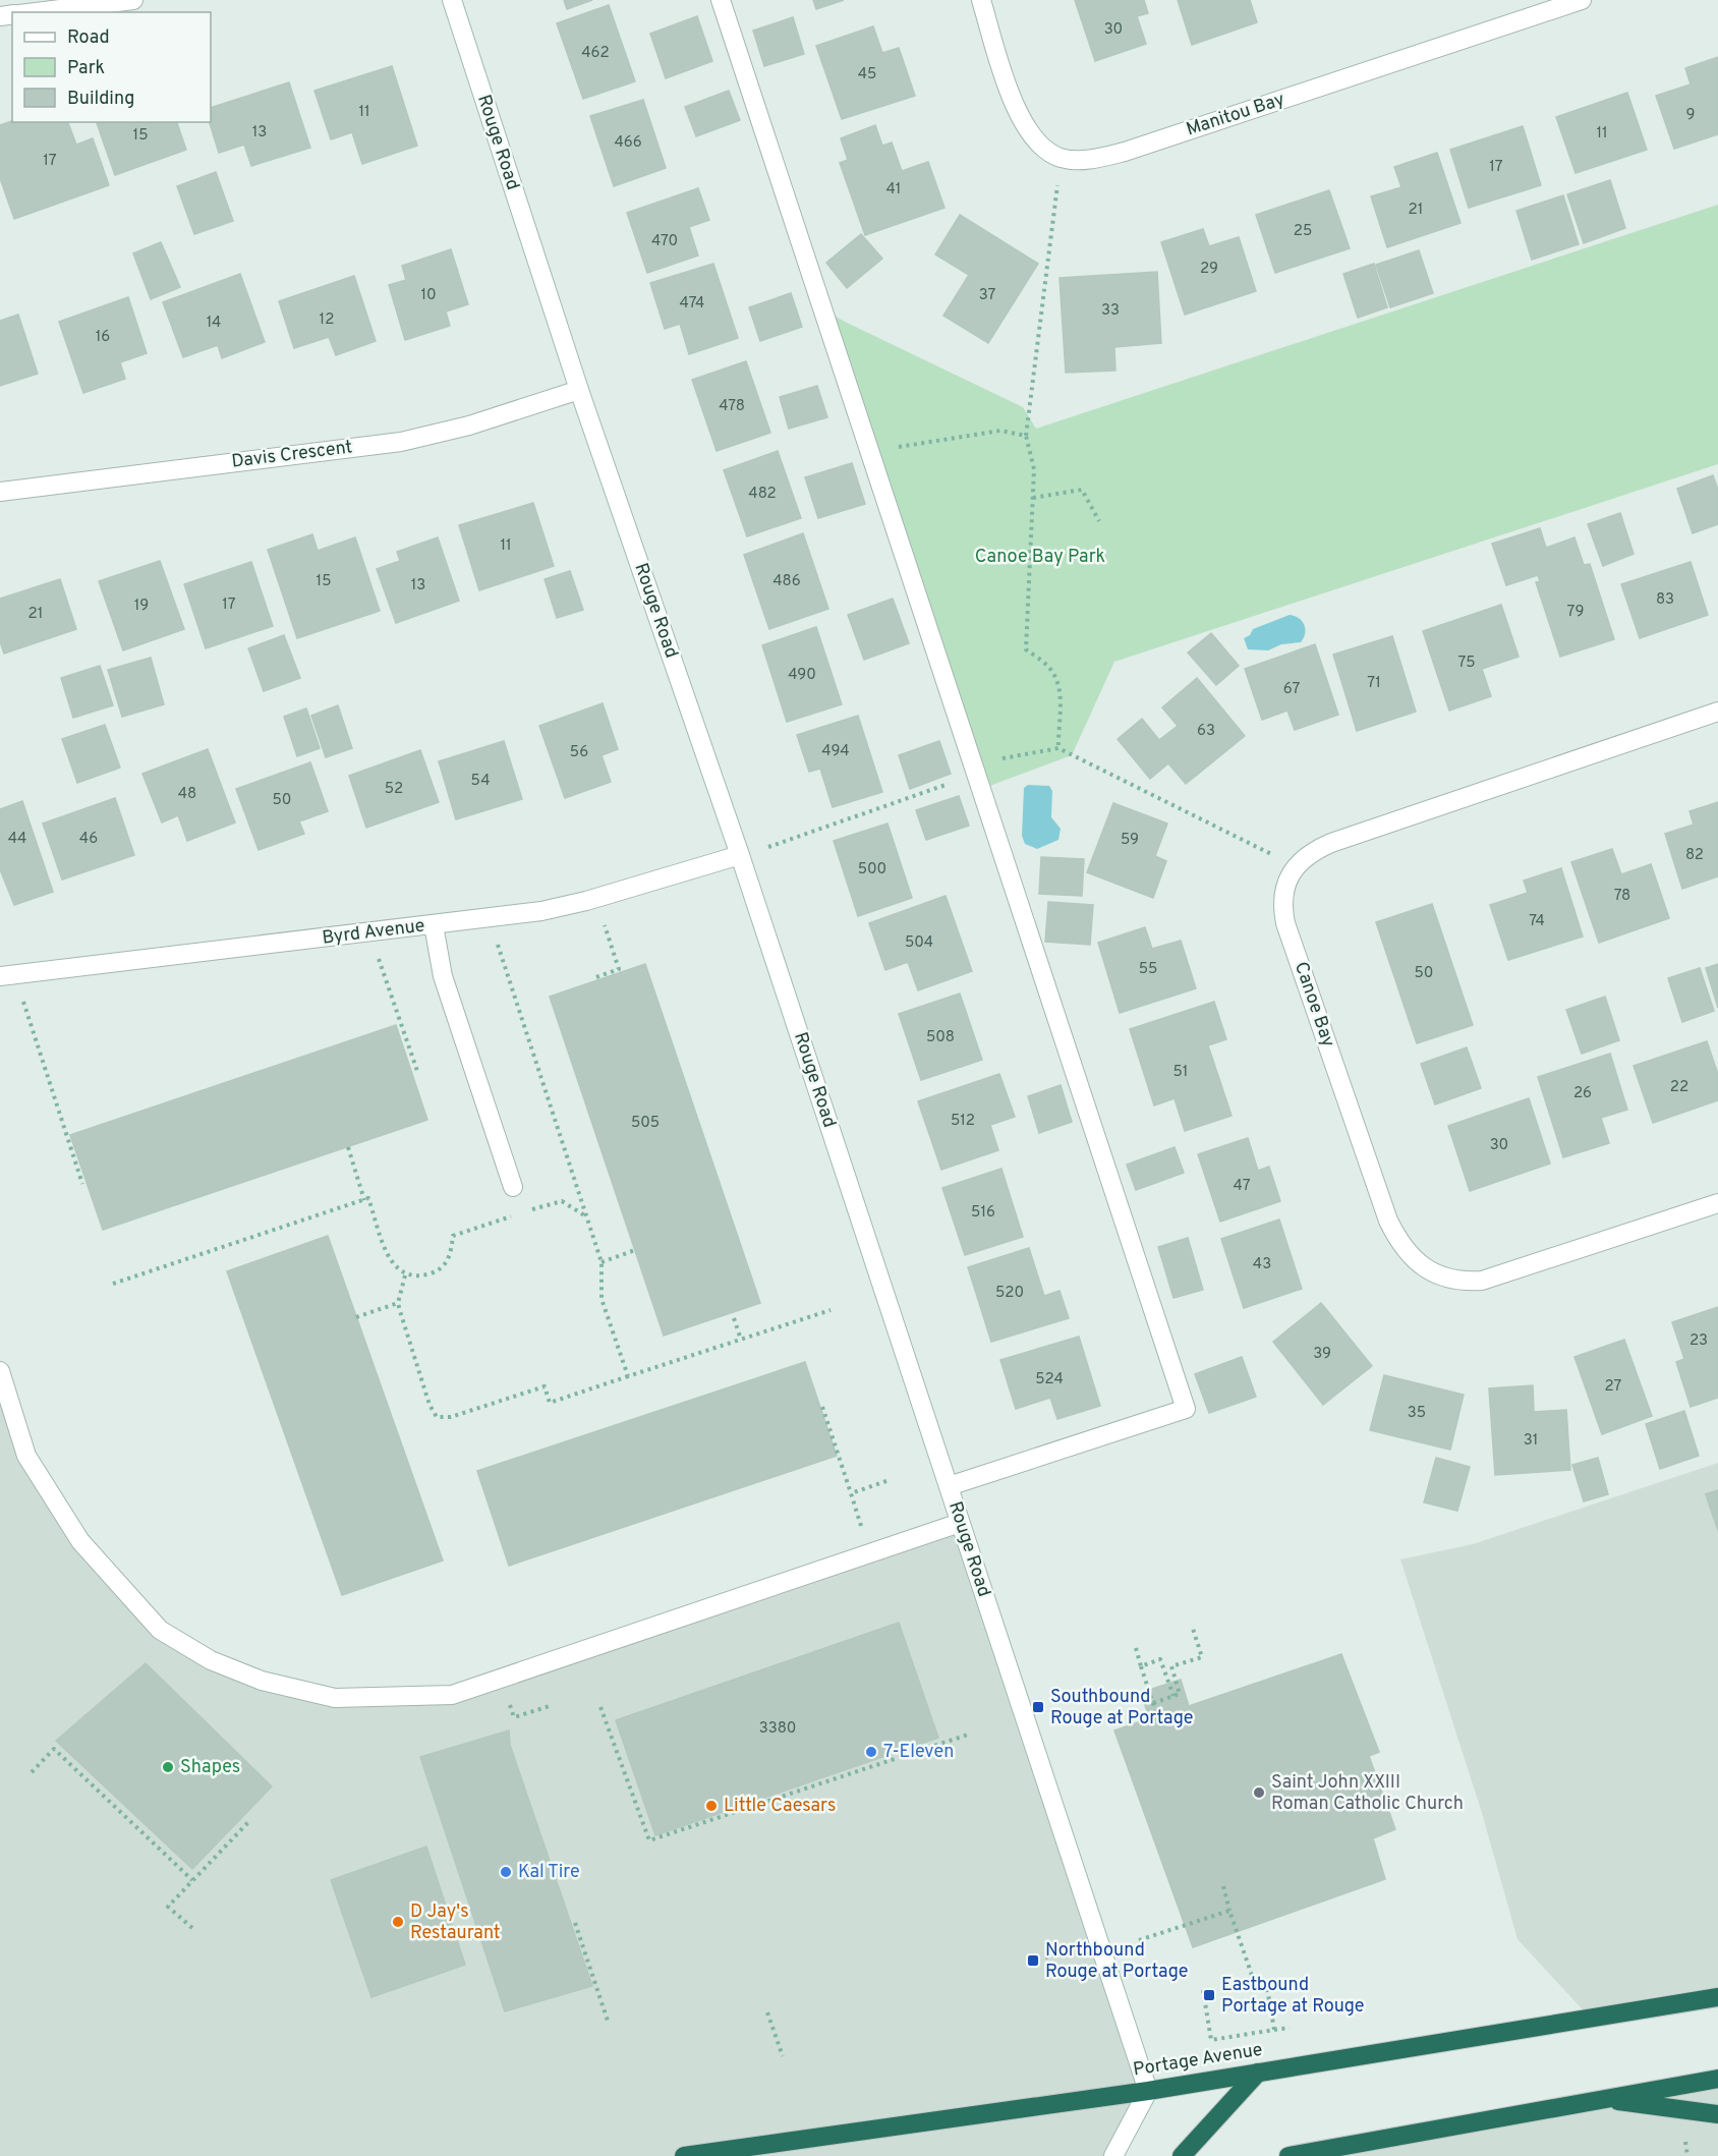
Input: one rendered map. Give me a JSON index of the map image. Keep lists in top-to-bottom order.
{
  "streets": {
    "highway": ["Portage Avenue"],
    "street": [
      "Manitou Bay",
      "Rouge Road",
      "Davis Crescent",
      "Byrd Avenue",
      "Canoe Bay"
    ]
  },
  "crossings": [
    ["Rouge Road", "Davis Crescent"],
    ["Rouge Road", "Byrd Avenue"],
    ["Rouge Road", "Portage Avenue"]
  ],
  "parks": ["Canoe Bay Park"],
  "places": {
    "transit": ["Southbound Rouge at Portage", "Northbound Rouge at Portage", "Eastbound Portage at Rouge"],
    "other": [
      "7-Eleven",
      "Shapes",
      "Saint John XXIII Roman Catholic Church",
      "Little Caesars",
      "Kal Tire",
      "D Jay's Restaurant"
    ]
  },
  "house_numbers": [
    "30",
    "462",
    "45",
    "11",
    "9",
    "13",
    "11",
    "15",
    "466",
    "17",
    "17",
    "41",
    "21",
    "25",
    "470",
    "29",
    "10",
    "37",
    "474",
    "33",
    "12",
    "14",
    "16",
    "478",
    "482",
    "11",
    "15",
    "486",
    "13",
    "83",
    "17",
    "19",
    "79",
    "21",
    "75",
    "490",
    "71",
    "67",
    "63",
    "494",
    "56",
    "54",
    "52",
    "48",
    "50",
    "44",
    "46",
    "59",
    "82",
    "500",
    "78",
    "74",
    "504",
    "55",
    "50",
    "508",
    "51",
    "22",
    "26",
    "512",
    "505",
    "30",
    "47",
    "516",
    "43",
    "520",
    "23",
    "39",
    "524",
    "27",
    "35",
    "31",
    "3380"
  ],
  "legend": ["Road", "Park", "Building"]
}
